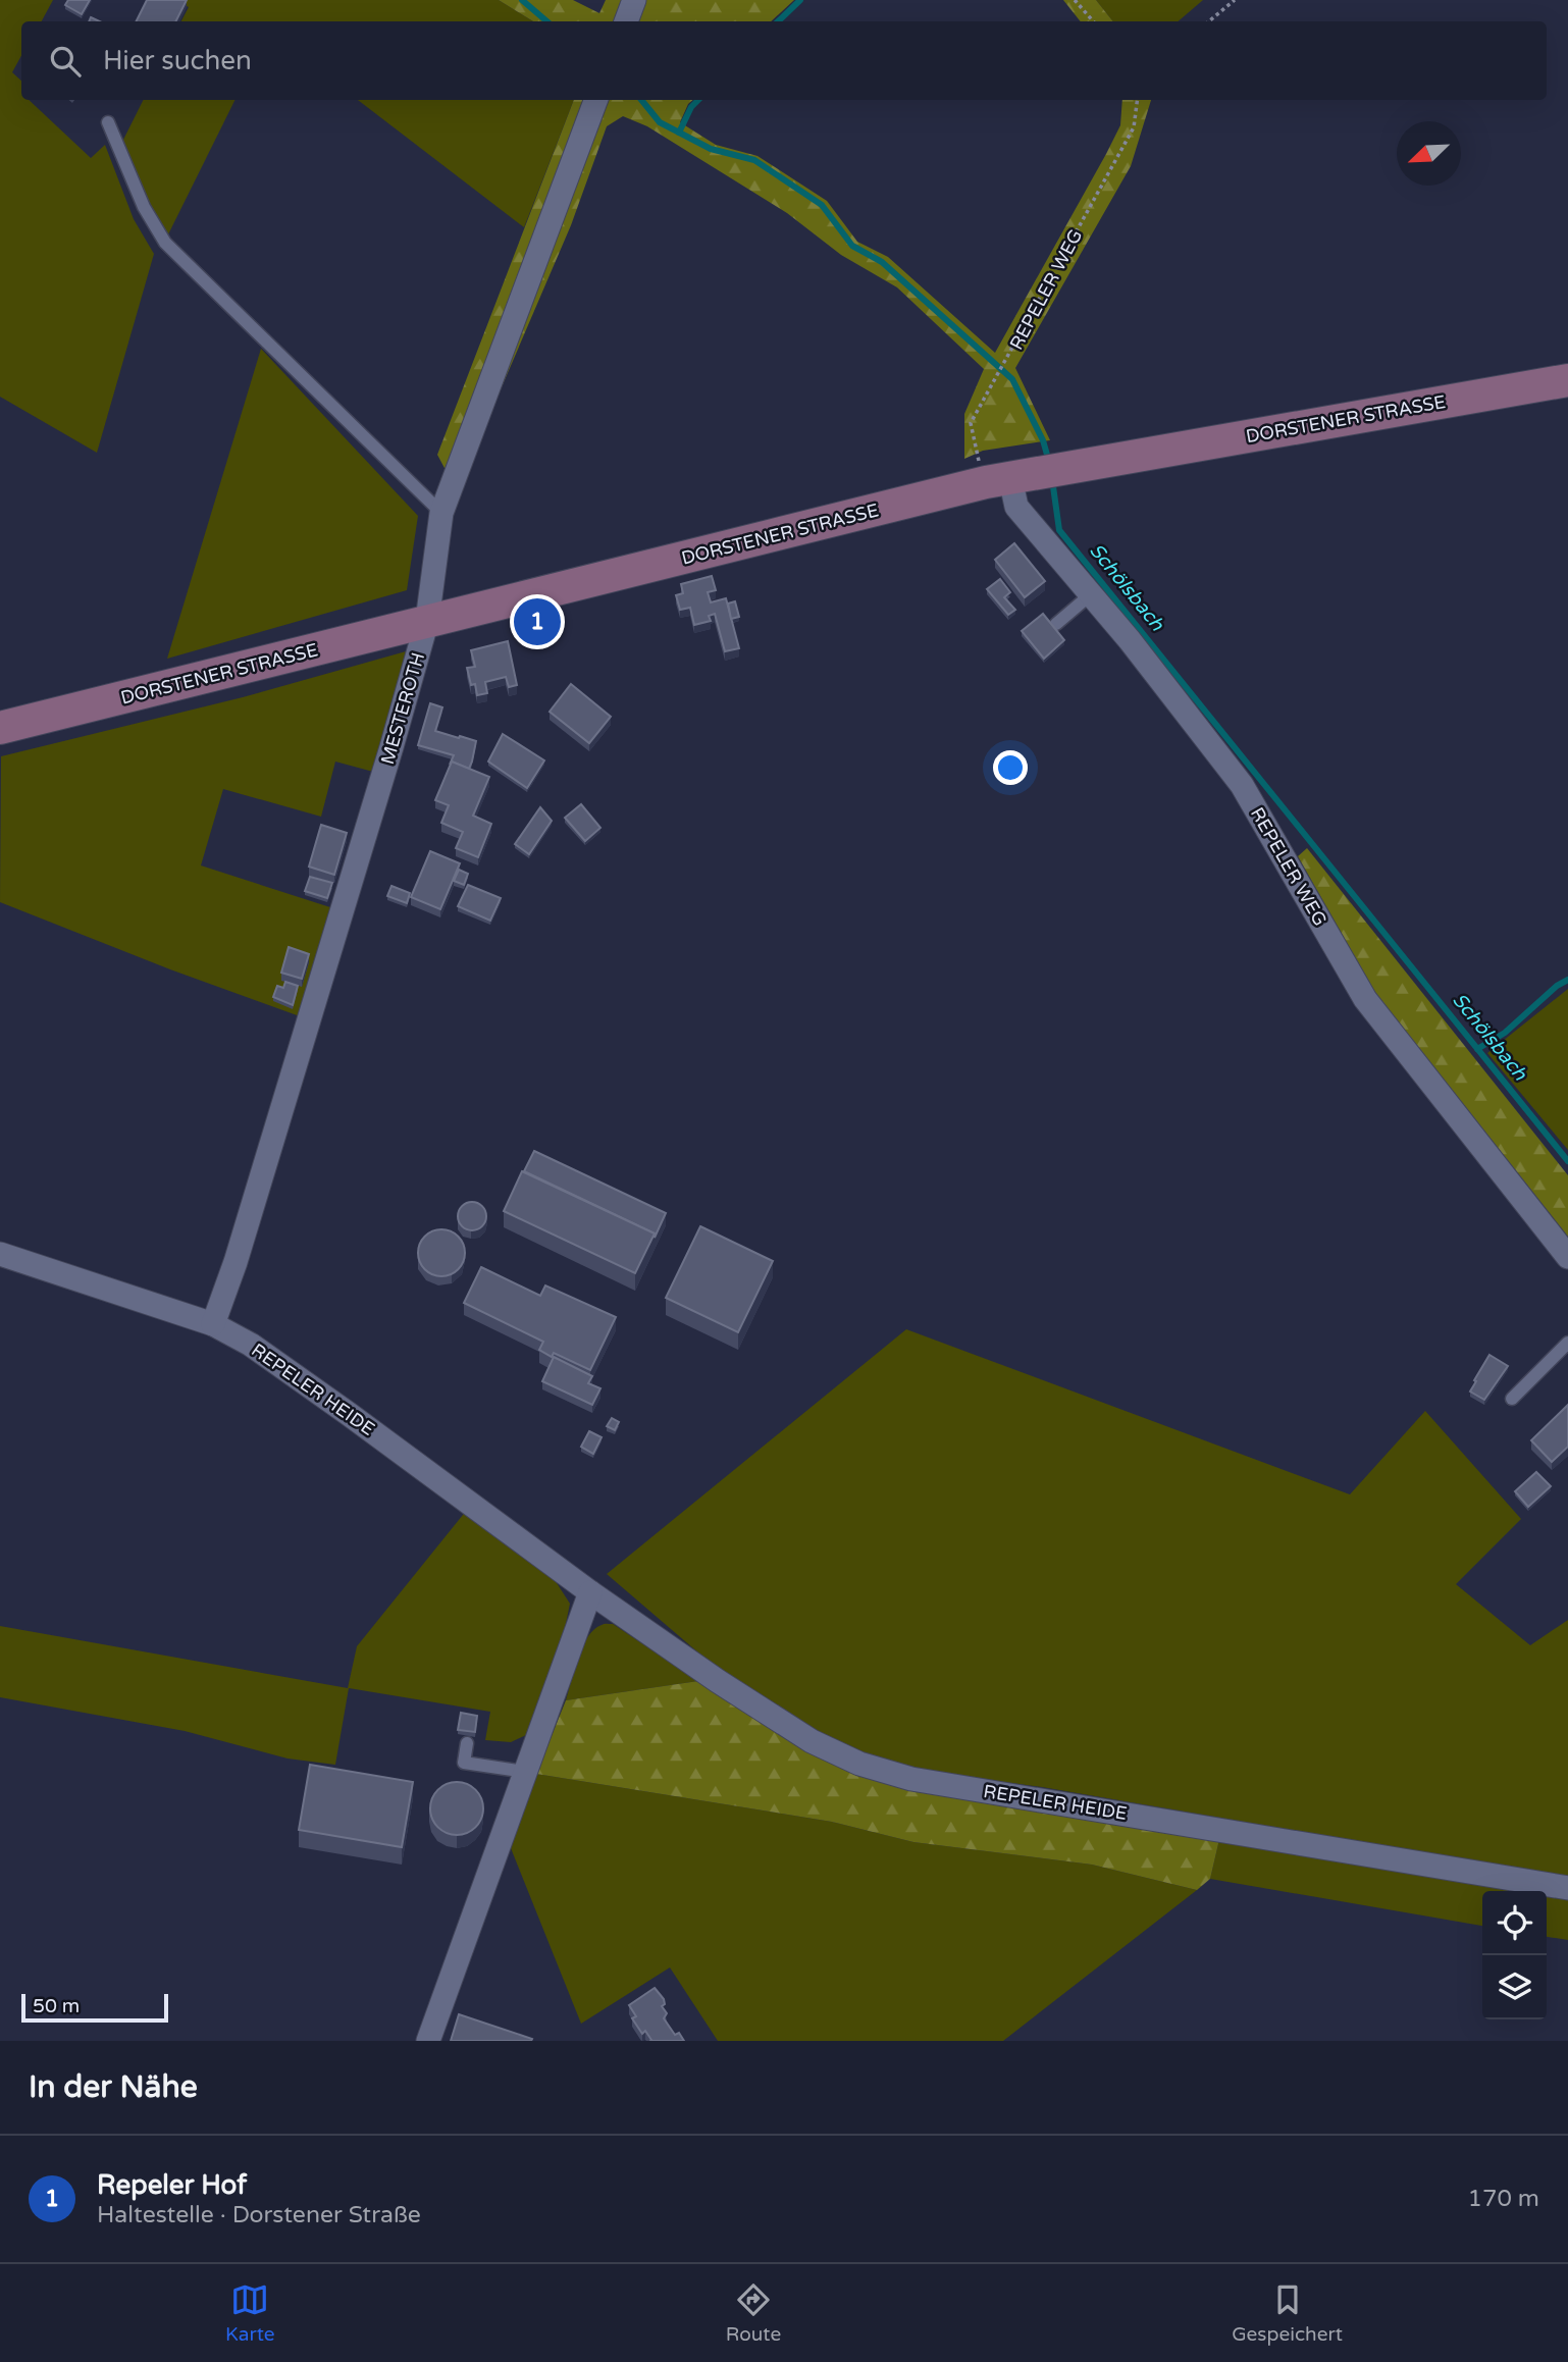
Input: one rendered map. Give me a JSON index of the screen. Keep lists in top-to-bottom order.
{
  "streets": {
    "main road": ["DORSTENER STRASSE"],
    "street": ["REPELER WEG", "MESTEROTH", "REPELER HEIDE"]
  },
  "crossings": [
    ["REPELER WEG", "DORSTENER STRASSE"],
    ["DORSTENER STRASSE", "MESTEROTH"],
    ["MESTEROTH", "REPELER HEIDE"]
  ],
  "water": ["Schölsbach"],
  "scale_bar": "50 m",
  "north": "bottom left",
  "page": {
    "search": "Hier suchen",
    "pins": "1",
    "scale": "50 m",
    "heading": "In der Nähe",
    "list": [
      {
        "mark": "1",
        "name": "Repeler Hof",
        "note": "Haltestelle · Dorstener Straße",
        "value": "170 m"
      }
    ],
    "nav": ["Karte", "Route", "Gespeichert"]
  }
}
